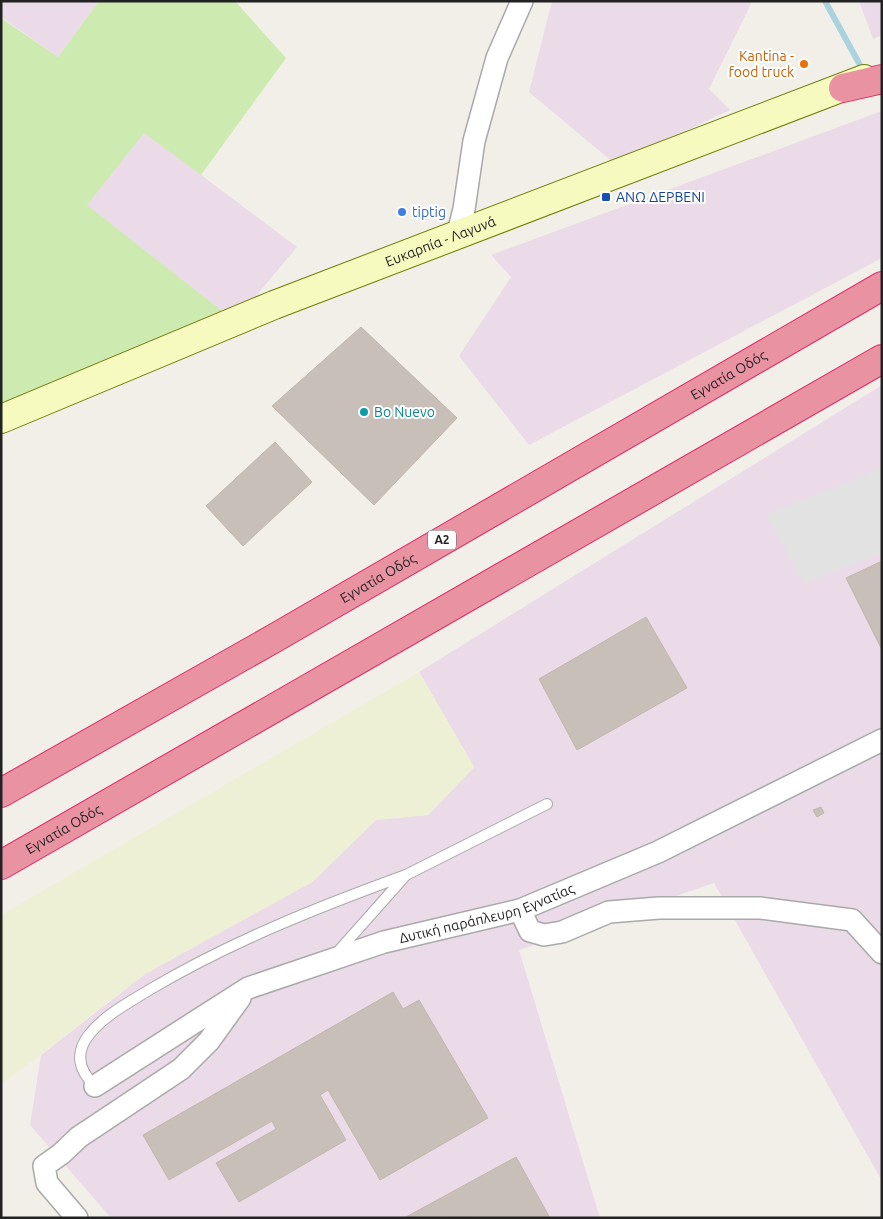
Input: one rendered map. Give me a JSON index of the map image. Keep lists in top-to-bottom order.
{
  "streets": {
    "highway": ["Εγνατία Οδός", "Α2"],
    "street": ["Ευκαρπία - Λαγυνά", "Δυτική παράπλευρη Εγνατίας"]
  },
  "places": {
    "other": ["Kantina - food truck", "tiptig", "Bo Nuevo"],
    "transit": ["ΑΝΩ ΔΕΡΒΕΝΙ"]
  }
}
